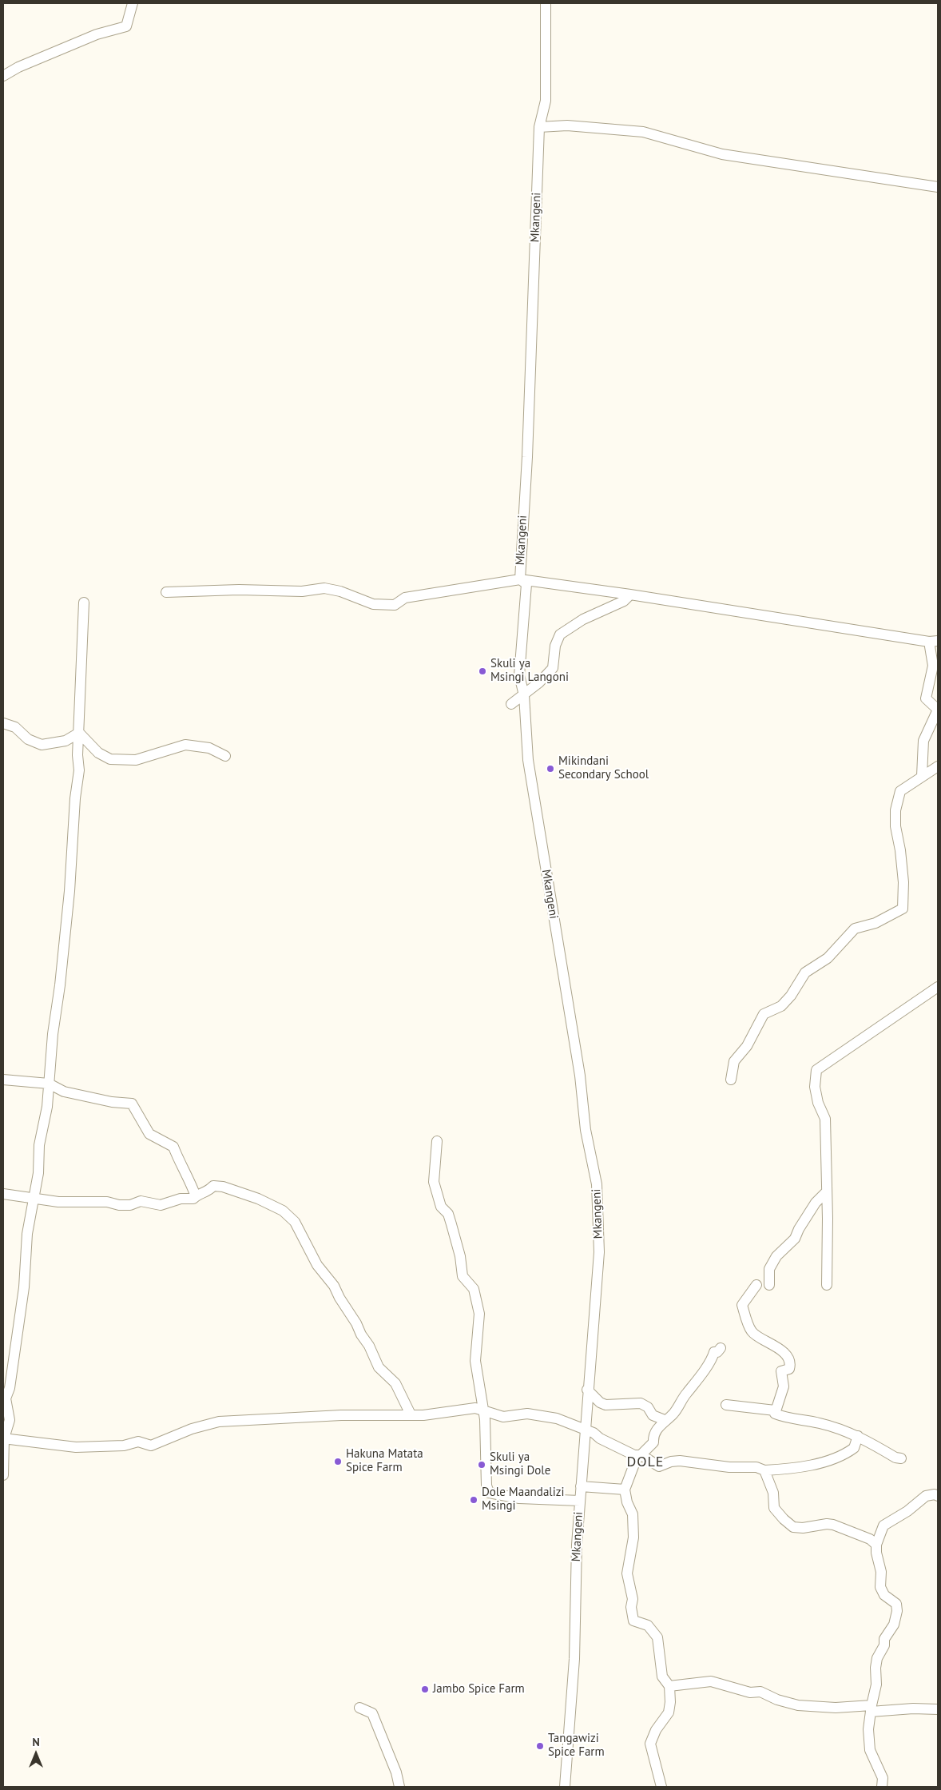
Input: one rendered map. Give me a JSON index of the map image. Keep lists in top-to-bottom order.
{
  "streets": {
    "street": ["Mkangeni"]
  },
  "districts": ["DOLE"],
  "places": [
    "Skuli ya Msingi Langoni",
    "Mikindani Secondary School",
    "Hakuna Matata Spice Farm",
    "Skuli ya Msingi Dole",
    "Dole Maandalizi Msingi",
    "Jambo Spice Farm",
    "Tangawizi Spice Farm"
  ],
  "north": "top"
}
